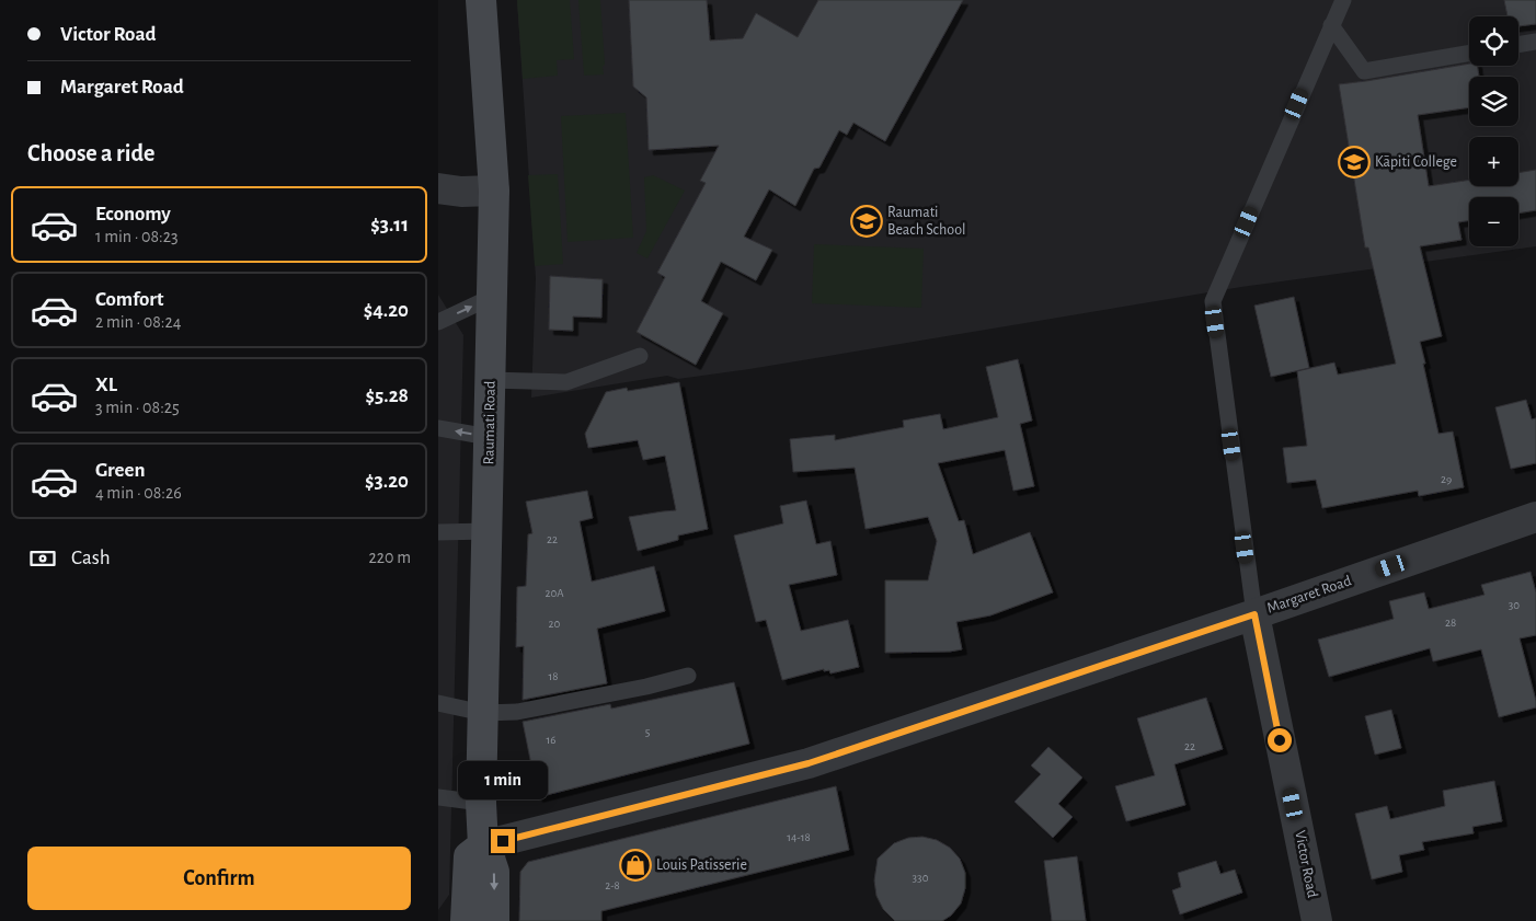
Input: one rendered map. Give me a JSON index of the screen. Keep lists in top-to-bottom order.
{
  "streets": {
    "main road": ["Raumati Road"],
    "street": ["Margaret Road", "Victor Road"]
  },
  "crossings": [
    ["Raumati Road", "Margaret Road"],
    ["Margaret Road", "Victor Road"]
  ],
  "places": {
    "school or university": ["Kāpiti College", "Raumati Beach School"],
    "shop": ["Louis Patisserie"]
  },
  "house_numbers": [
    "29",
    "22",
    "20A",
    "30",
    "28",
    "20",
    "18",
    "5",
    "16",
    "22",
    "14-18",
    "330",
    "2-8"
  ],
  "page": {
    "banner": ["Victor Road", "Margaret Road"],
    "map_buttons": ["+", "−"],
    "heading": "Choose a ride",
    "list": [
      {
        "name": "Economy",
        "note": "1 min · 08:23",
        "value": "$3.11"
      },
      {
        "name": "Comfort",
        "note": "2 min · 08:24",
        "value": "$4.20"
      },
      {
        "name": "XL",
        "note": "3 min · 08:25",
        "value": "$5.28"
      },
      {
        "name": "Green",
        "note": "4 min · 08:26",
        "value": "$3.20"
      }
    ],
    "pay": ["Cash", "220 m"],
    "bubble": "1 min",
    "buttons": "Confirm"
  }
}
